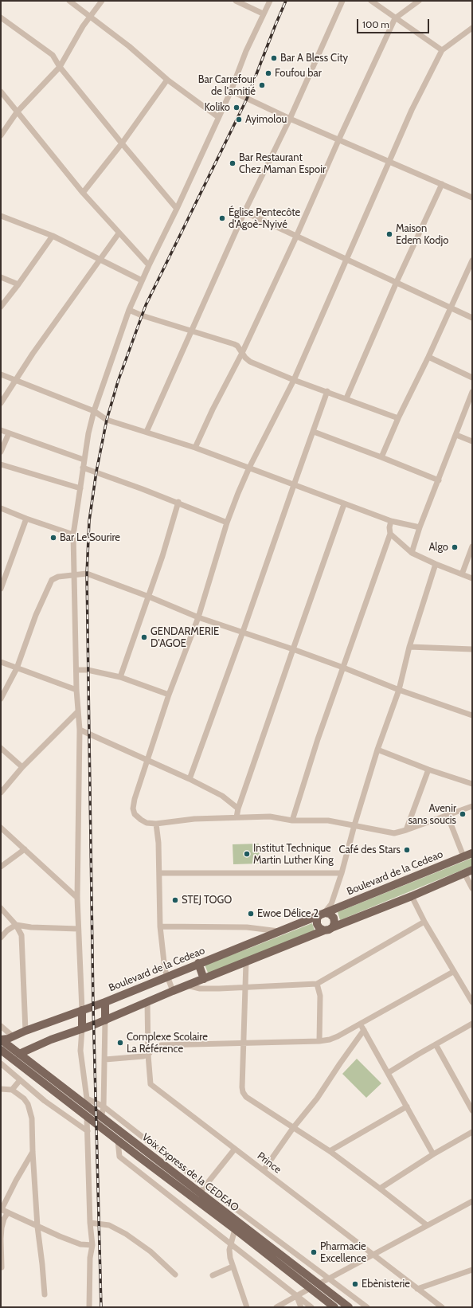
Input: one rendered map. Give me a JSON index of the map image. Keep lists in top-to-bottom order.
{
  "streets": {
    "main road": ["Boulevard de la Cedeao", "Voix Express de la CEDEAO"],
    "street": ["Prince"]
  },
  "crossings": [
    ["Boulevard de la Cedeao", "Voix Express de la CEDEAO"]
  ],
  "places": [
    "Bar A Bless City",
    "Foufou bar",
    "Bar Carrefour de l'amitié",
    "Koliko",
    "Ayimolou",
    "Bar Restaurant Chez Maman Espoir",
    "Église Pentecôte d'Agoè-Nyivé",
    "Maison Edem Kodjo",
    "Bar Le Sourire",
    "Algo",
    "GENDARMERIE D'AGOE",
    "Avenir sans soucis",
    "Café des Stars",
    "Institut Technique Martin Luther King",
    "STEJ TOGO",
    "Ewoe Délice 2",
    "Complexe Scolaire La Référence",
    "Pharmacie Excellence",
    "Ebènisterie"
  ],
  "scale_bar": "100 m"
}
